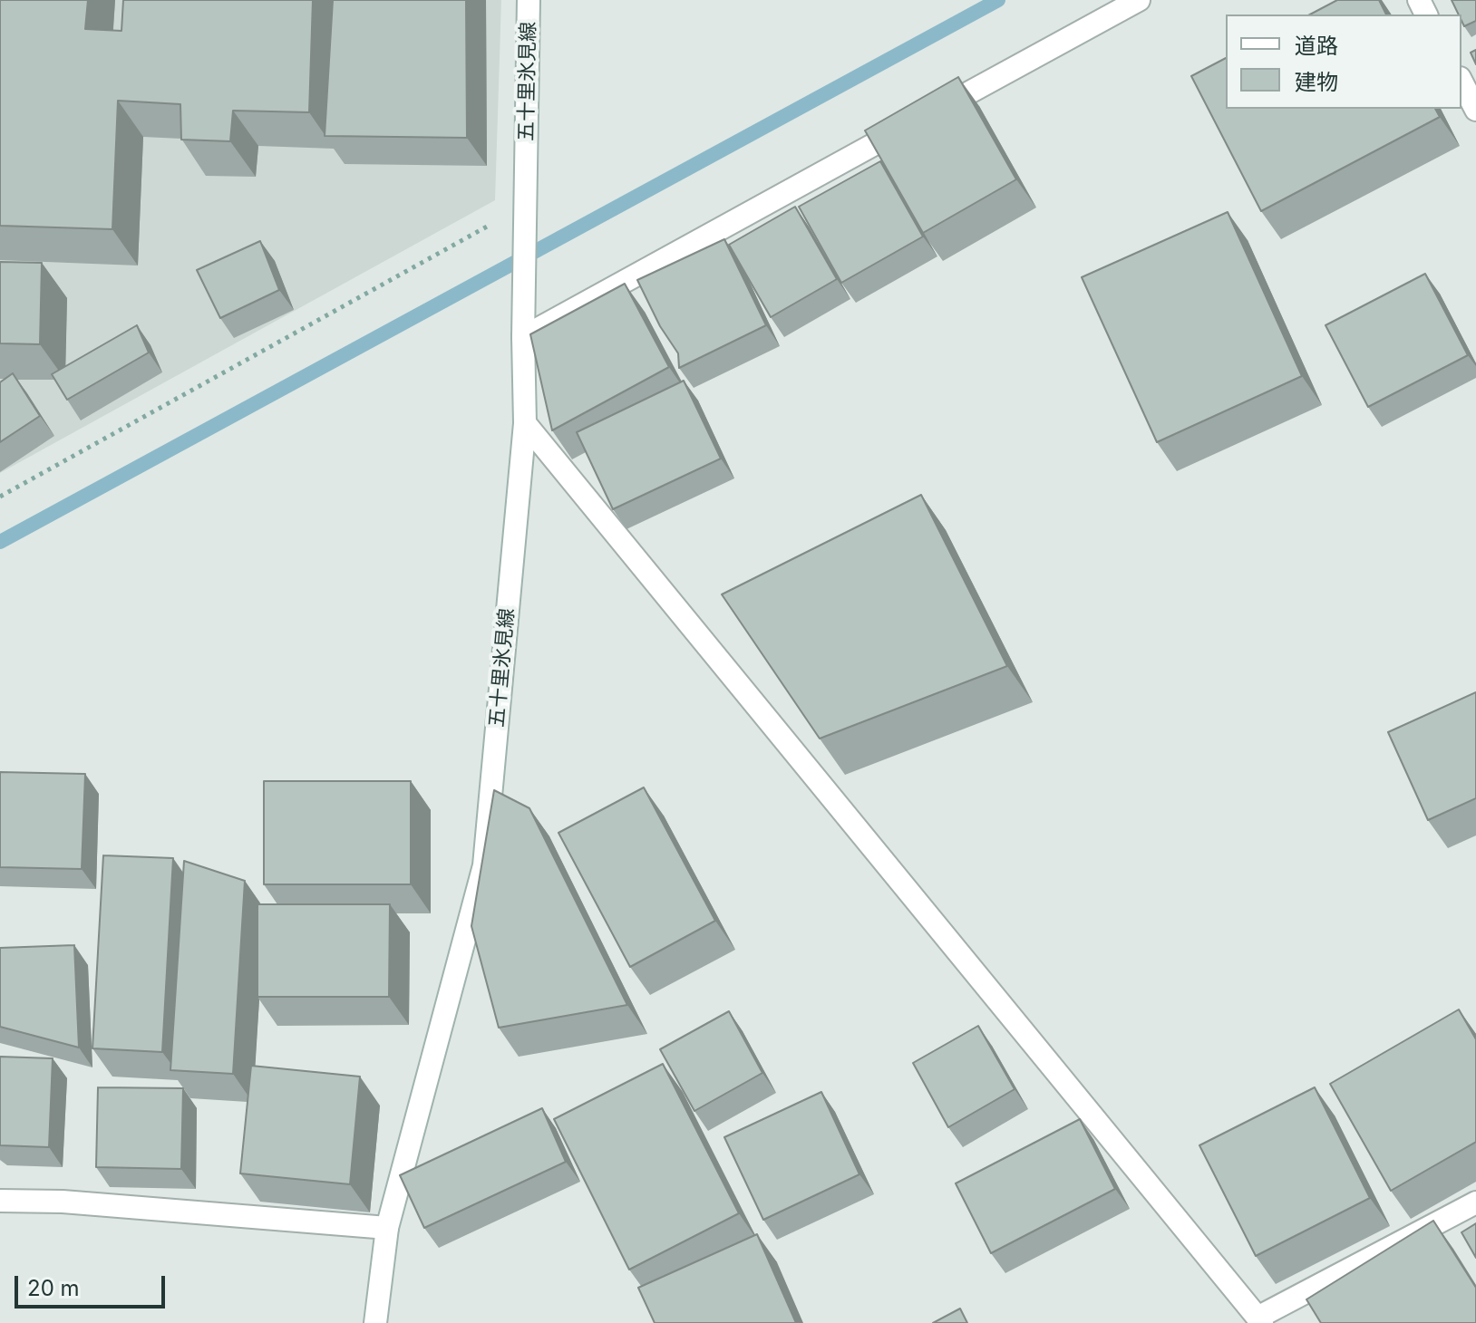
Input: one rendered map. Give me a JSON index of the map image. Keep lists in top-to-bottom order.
{
  "streets": {
    "street": ["五十里氷見線"]
  },
  "legend": ["道路", "建物"],
  "scale_bar": "20 m"
}
